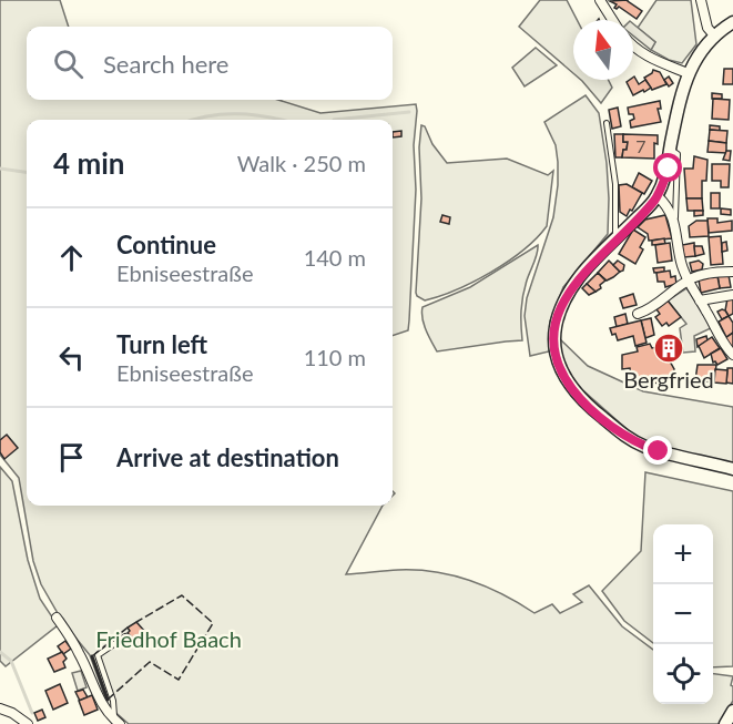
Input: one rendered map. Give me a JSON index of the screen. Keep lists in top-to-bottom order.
{
  "parks": ["Friedhof Baach"],
  "places": {
    "building": ["Bergfried"]
  },
  "house_numbers": ["7"],
  "north": "top",
  "page": {
    "search": "Search here",
    "heading": ["4 min", "Walk · 250 m"],
    "list": [
      ["Continue", "Ebniseestraße", "140 m"],
      ["Turn left", "Ebniseestraße", "110 m"],
      "Arrive at destination"
    ],
    "map_buttons": ["+", "−"]
  }
}
